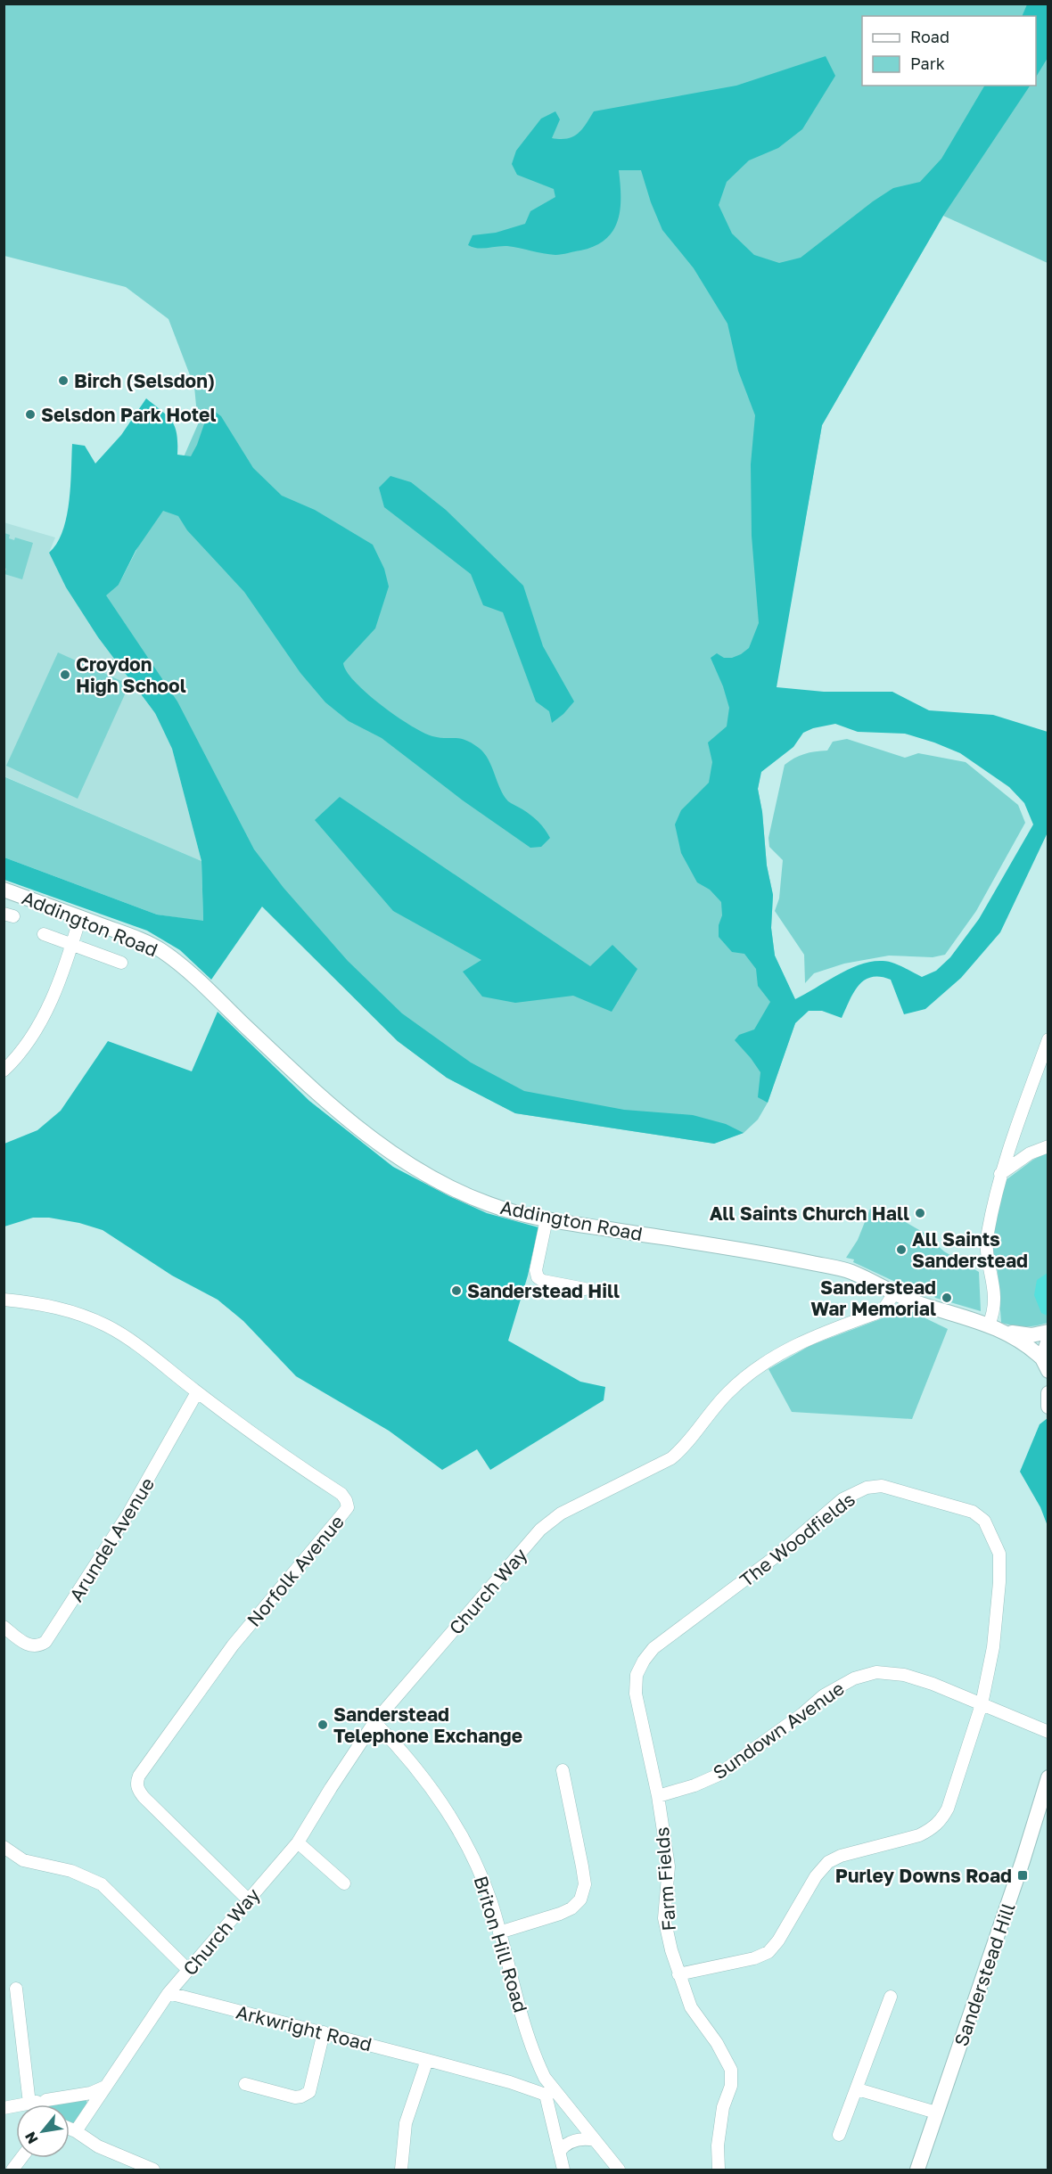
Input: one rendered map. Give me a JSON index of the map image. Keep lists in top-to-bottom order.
{
  "streets": {
    "main road": ["Addington Road", "Sanderstead Hill"],
    "street": [
      "Arundel Avenue",
      "The Woodfields",
      "Norfolk Avenue",
      "Church Way",
      "Sundown Avenue",
      "Farm Fields",
      "Briton Hill Road",
      "Arkwright Road"
    ]
  },
  "crossings": [
    ["Addington Road", "Church Way"],
    ["Arundel Avenue", "Norfolk Avenue"],
    ["The Woodfields", "Sundown Avenue"],
    ["The Woodfields", "Farm Fields"],
    ["Norfolk Avenue", "Church Way"],
    ["Church Way", "Briton Hill Road"],
    ["Church Way", "Arkwright Road"],
    ["Sundown Avenue", "Farm Fields"],
    ["Briton Hill Road", "Arkwright Road"]
  ],
  "places": {
    "other": [
      "Birch (Selsdon)",
      "Selsdon Park Hotel",
      "Croydon High School",
      "All Saints Church Hall",
      "All Saints Sanderstead",
      "Sanderstead Hill",
      "Sanderstead War Memorial",
      "Sanderstead Telephone Exchange"
    ],
    "transit": ["Purley Downs Road"]
  },
  "legend": ["Road", "Park"],
  "north": "bottom left"
}
